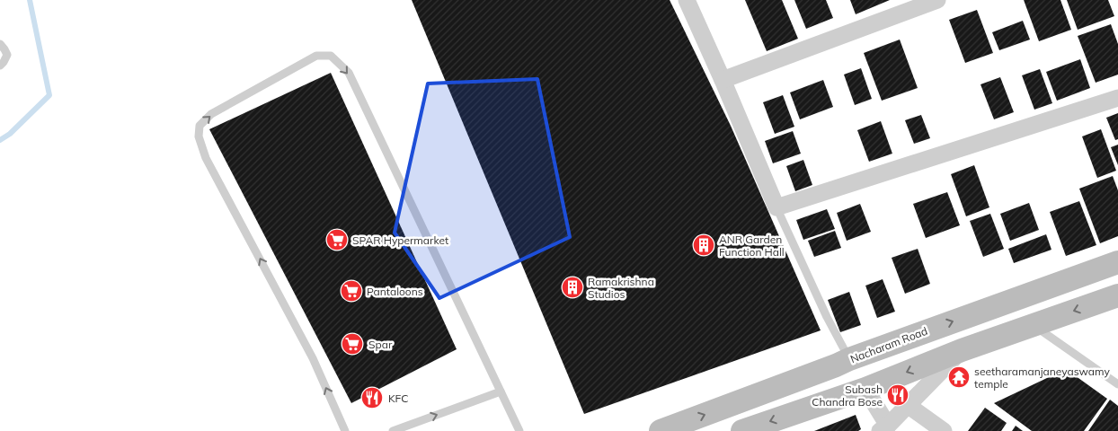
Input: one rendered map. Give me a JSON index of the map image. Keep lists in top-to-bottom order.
{
  "streets": {
    "main road": ["Nacharam Road"]
  },
  "places": {
    "supermarket": ["SPAR Hypermarket", "Pantaloons", "Spar"],
    "building": ["ANR Garden Function Hall", "Ramakrishna Studios"],
    "temple": ["seetharamanjaneyaswamy temple"],
    "restaurant": ["Subash Chandra Bose", "KFC"]
  }
}
